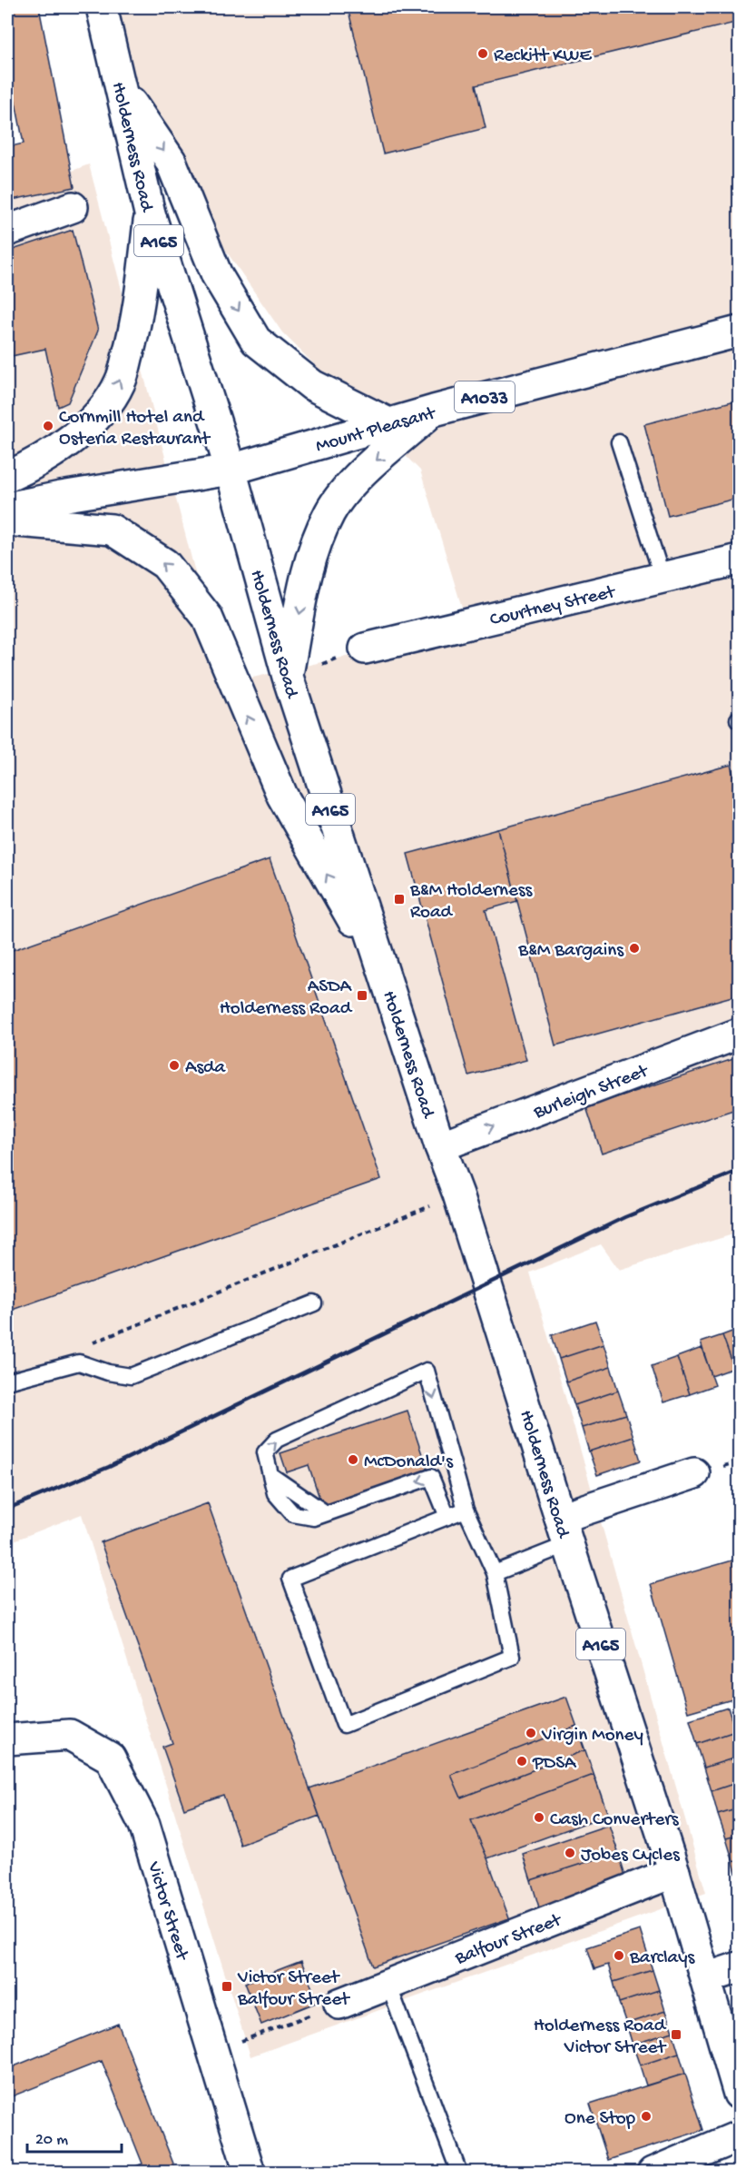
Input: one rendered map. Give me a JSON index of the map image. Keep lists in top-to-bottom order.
{
  "streets": {
    "main road": [
      "Holderness Road",
      "A165",
      "A1033",
      "Mount Pleasant",
      "Courtney Street",
      "Burleigh Street",
      "Victor Street",
      "Balfour Street"
    ]
  },
  "crossings": [
    ["Holderness Road", "Mount Pleasant"],
    ["Holderness Road", "Burleigh Street"],
    ["Holderness Road", "Balfour Street"]
  ],
  "one_way": ["Burleigh Street"],
  "places": {
    "other": [
      "Reckitt KWE",
      "Cornmill Hotel and Osteria Restaurant",
      "B&M Bargains",
      "Asda",
      "McDonald's",
      "Virgin Money",
      "PDSA",
      "Cash Converters",
      "Jobes Cycles",
      "Barclays",
      "One Stop"
    ],
    "transit": [
      "B&M Holderness Road",
      "ASDA Holderness Road",
      "Victor Street Balfour Street",
      "Holderness Road Victor Street"
    ]
  },
  "scale_bar": "20 m"
}
